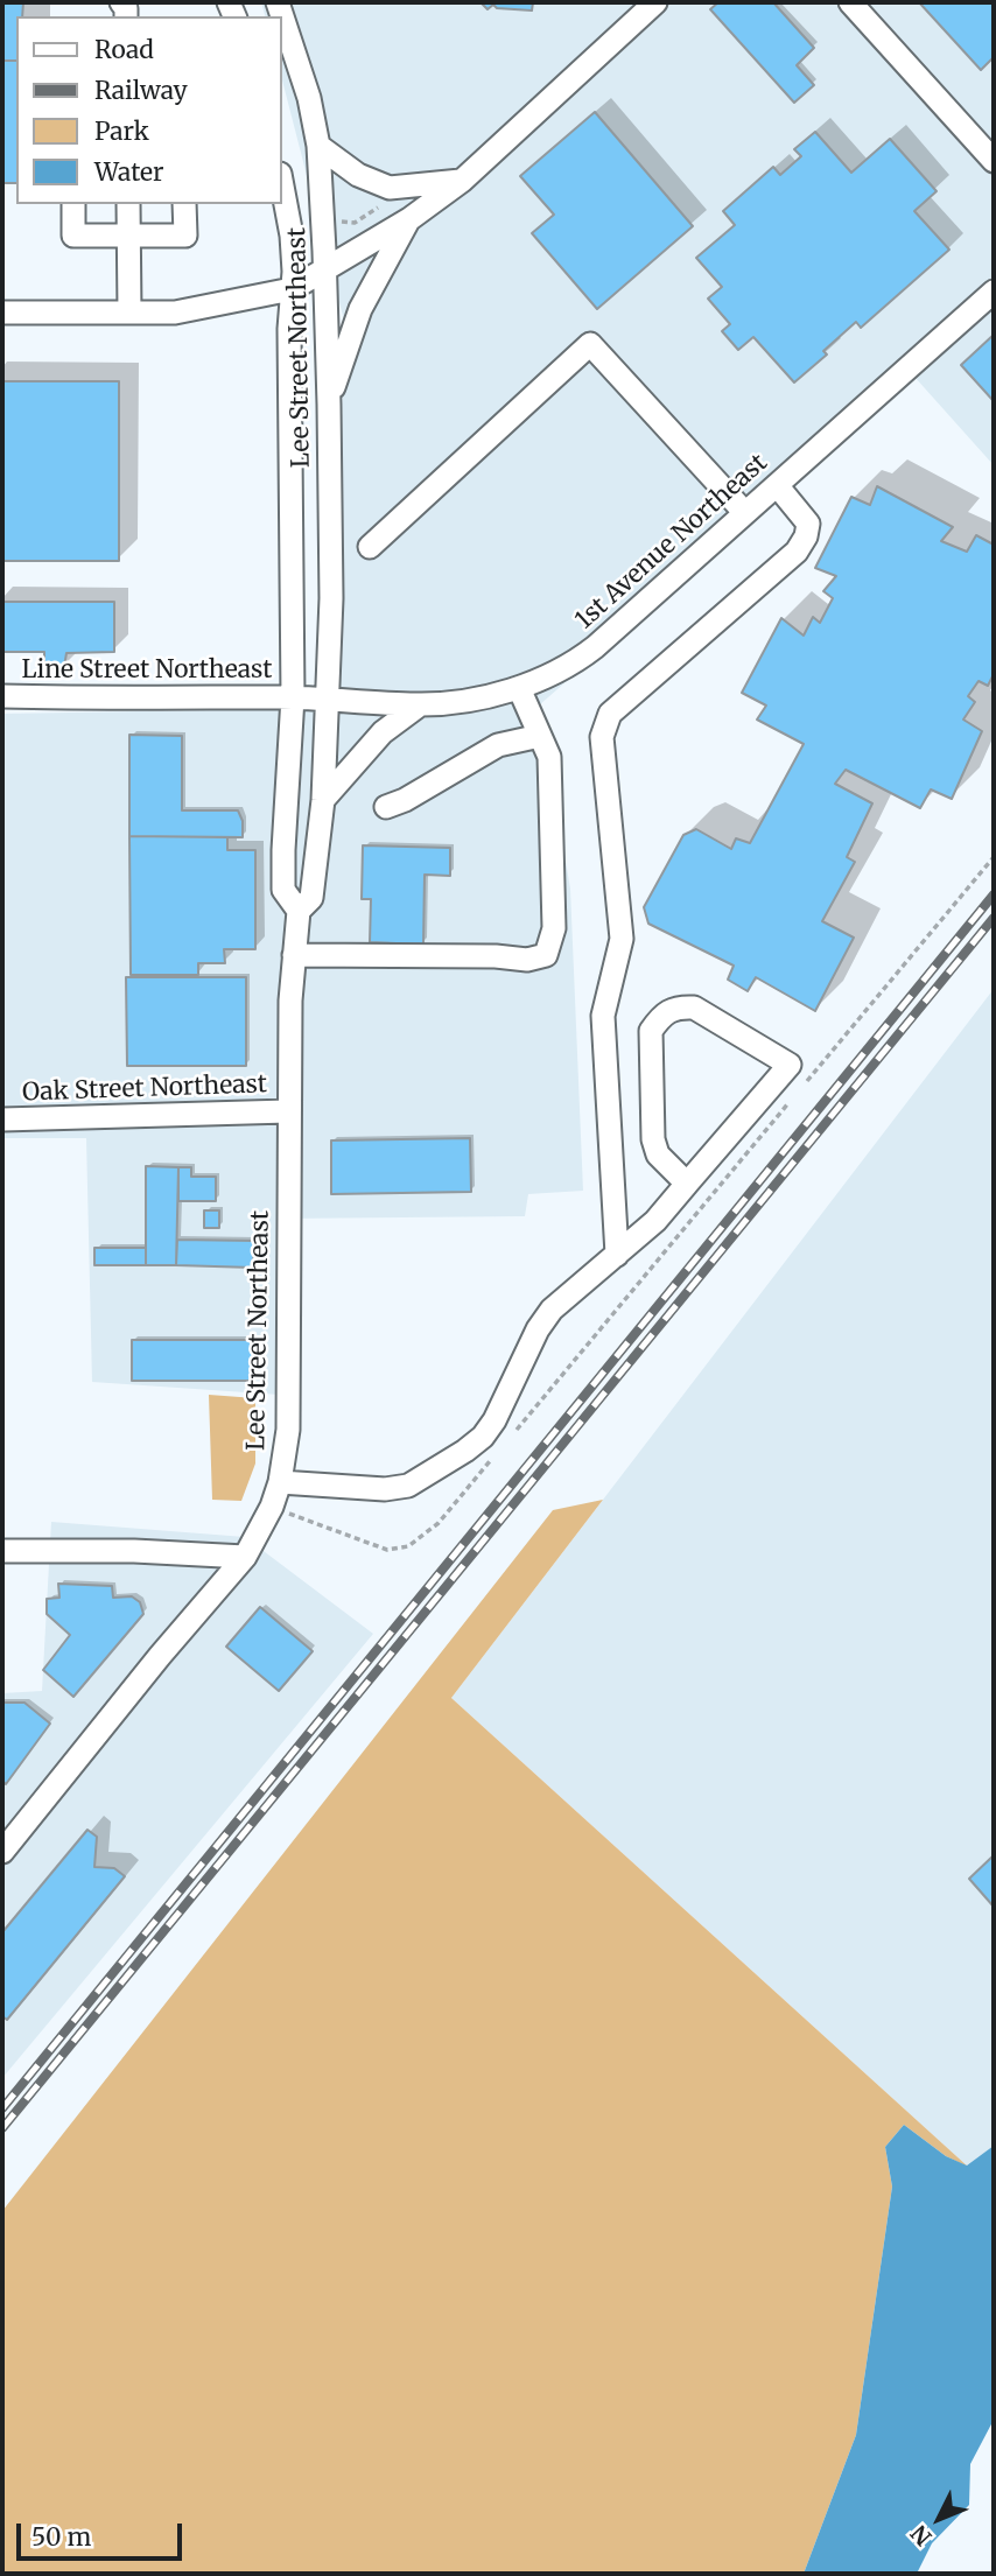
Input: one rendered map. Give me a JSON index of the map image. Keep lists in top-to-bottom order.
{
  "streets": {
    "street": [
      "Lee Street Northeast",
      "1st Avenue Northeast",
      "Line Street Northeast",
      "Oak Street Northeast"
    ]
  },
  "crossings": [
    ["Lee Street Northeast", "1st Avenue Northeast"],
    ["Lee Street Northeast", "Line Street Northeast"],
    ["Lee Street Northeast", "Oak Street Northeast"]
  ],
  "legend": [
    "Road",
    "Railway",
    "Park",
    "Water"
  ],
  "scale_bar": "50 m",
  "north": "bottom left"
}
